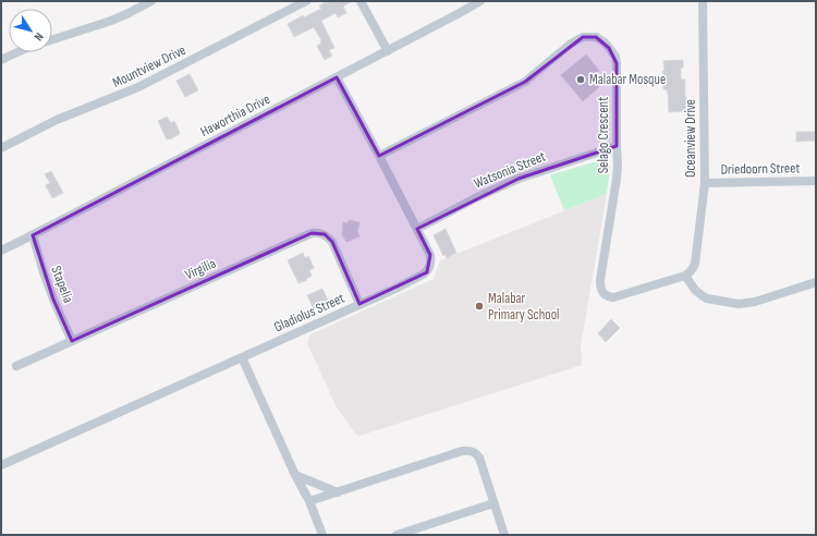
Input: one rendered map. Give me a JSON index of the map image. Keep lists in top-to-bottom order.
{
  "streets": {
    "street": [
      "Mountview Drive",
      "Haworthia Drive",
      "Selago Crescent",
      "Oceanview Drive",
      "Driedoorn Street",
      "Watsonia Street",
      "Virgilia",
      "Stapelia",
      "Gladiolus Street"
    ]
  },
  "crossings": [
    ["Haworthia Drive", "Stapelia"],
    ["Haworthia Drive", "Gladiolus Street"],
    ["Selago Crescent", "Oceanview Drive"],
    ["Selago Crescent", "Watsonia Street"],
    ["Selago Crescent", "Gladiolus Street"],
    ["Oceanview Drive", "Driedoorn Street"],
    ["Watsonia Street", "Gladiolus Street"],
    ["Virgilia", "Stapelia"],
    ["Virgilia", "Gladiolus Street"]
  ],
  "places": ["Malabar Mosque", "Malabar Primary School"],
  "north": "bottom right"
}
